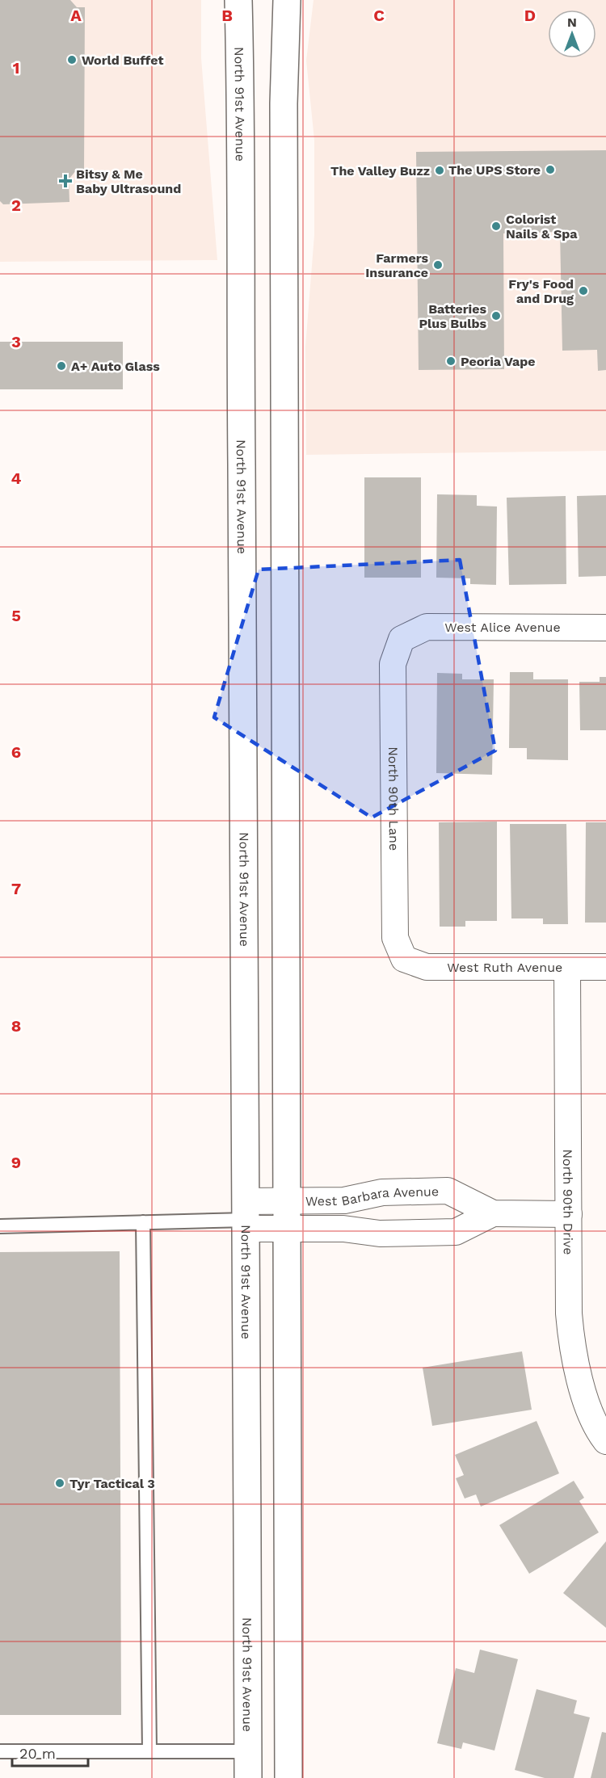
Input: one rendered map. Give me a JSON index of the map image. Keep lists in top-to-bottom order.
{
  "streets": {
    "main road": ["North 91st Avenue"],
    "street": [
      "West Alice Avenue",
      "North 90th Lane",
      "West Ruth Avenue",
      "West Barbara Avenue",
      "North 90th Drive"
    ]
  },
  "crossings": [
    ["North 91st Avenue", "West Barbara Avenue"],
    ["West Alice Avenue", "North 90th Lane"],
    ["North 90th Lane", "West Ruth Avenue"],
    ["West Ruth Avenue", "North 90th Drive"],
    ["West Barbara Avenue", "North 90th Drive"]
  ],
  "places": {
    "other": [
      "World Buffet",
      "The UPS Store",
      "The Valley Buzz",
      "Colorist Nails & Spa",
      "Farmers Insurance",
      "Fry's Food and Drug",
      "Batteries Plus Bulbs",
      "Peoria Vape",
      "A+ Auto Glass",
      "Tyr Tactical 3"
    ],
    "health": ["Bitsy & Me Baby Ultrasound"]
  },
  "scale_bar": "20 m",
  "north": "top",
  "grid": {
    "columns": [
      "A",
      "B",
      "C",
      "D"
    ],
    "rows": [
      "1",
      "2",
      "3",
      "4",
      "5",
      "6",
      "7",
      "8",
      "9"
    ]
  }
}
